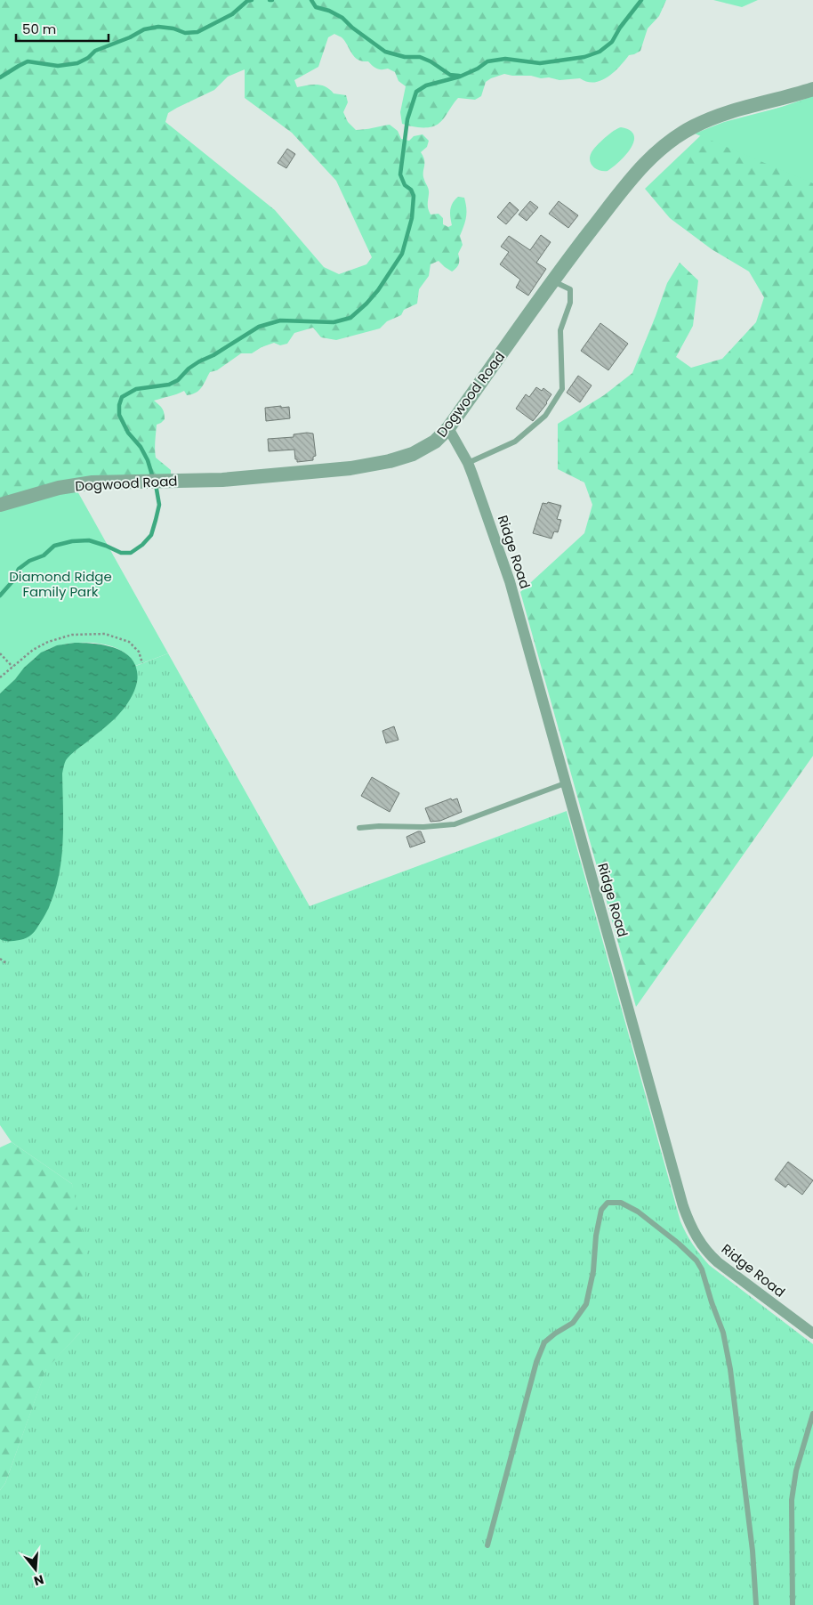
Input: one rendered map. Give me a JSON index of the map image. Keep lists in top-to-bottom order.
{
  "streets": {
    "street": ["Dogwood Road", "Ridge Road"]
  },
  "crossings": [
    ["Dogwood Road", "Ridge Road"]
  ],
  "parks": ["Diamond Ridge Family Park"],
  "scale_bar": "50 m",
  "north": "bottom"
}
